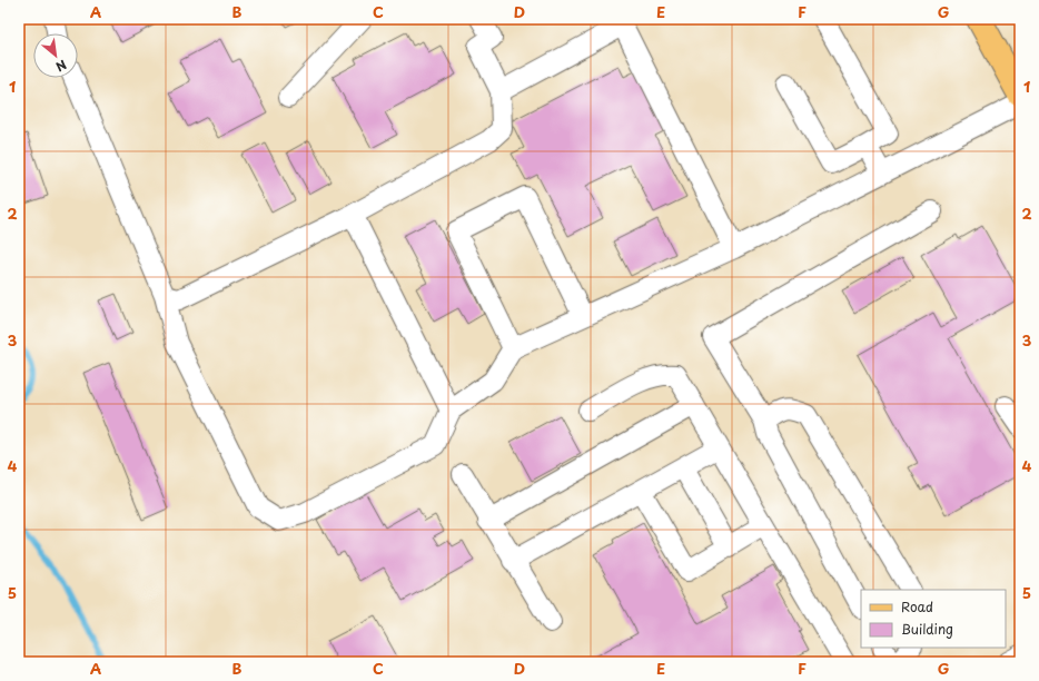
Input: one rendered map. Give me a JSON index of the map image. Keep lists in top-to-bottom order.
{
  "legend": ["Road", "Building"],
  "north": "bottom right",
  "grid": {
    "columns": [
      "A",
      "B",
      "C",
      "D",
      "E",
      "F",
      "G"
    ],
    "rows": [
      "1",
      "2",
      "3",
      "4",
      "5"
    ]
  }
}
